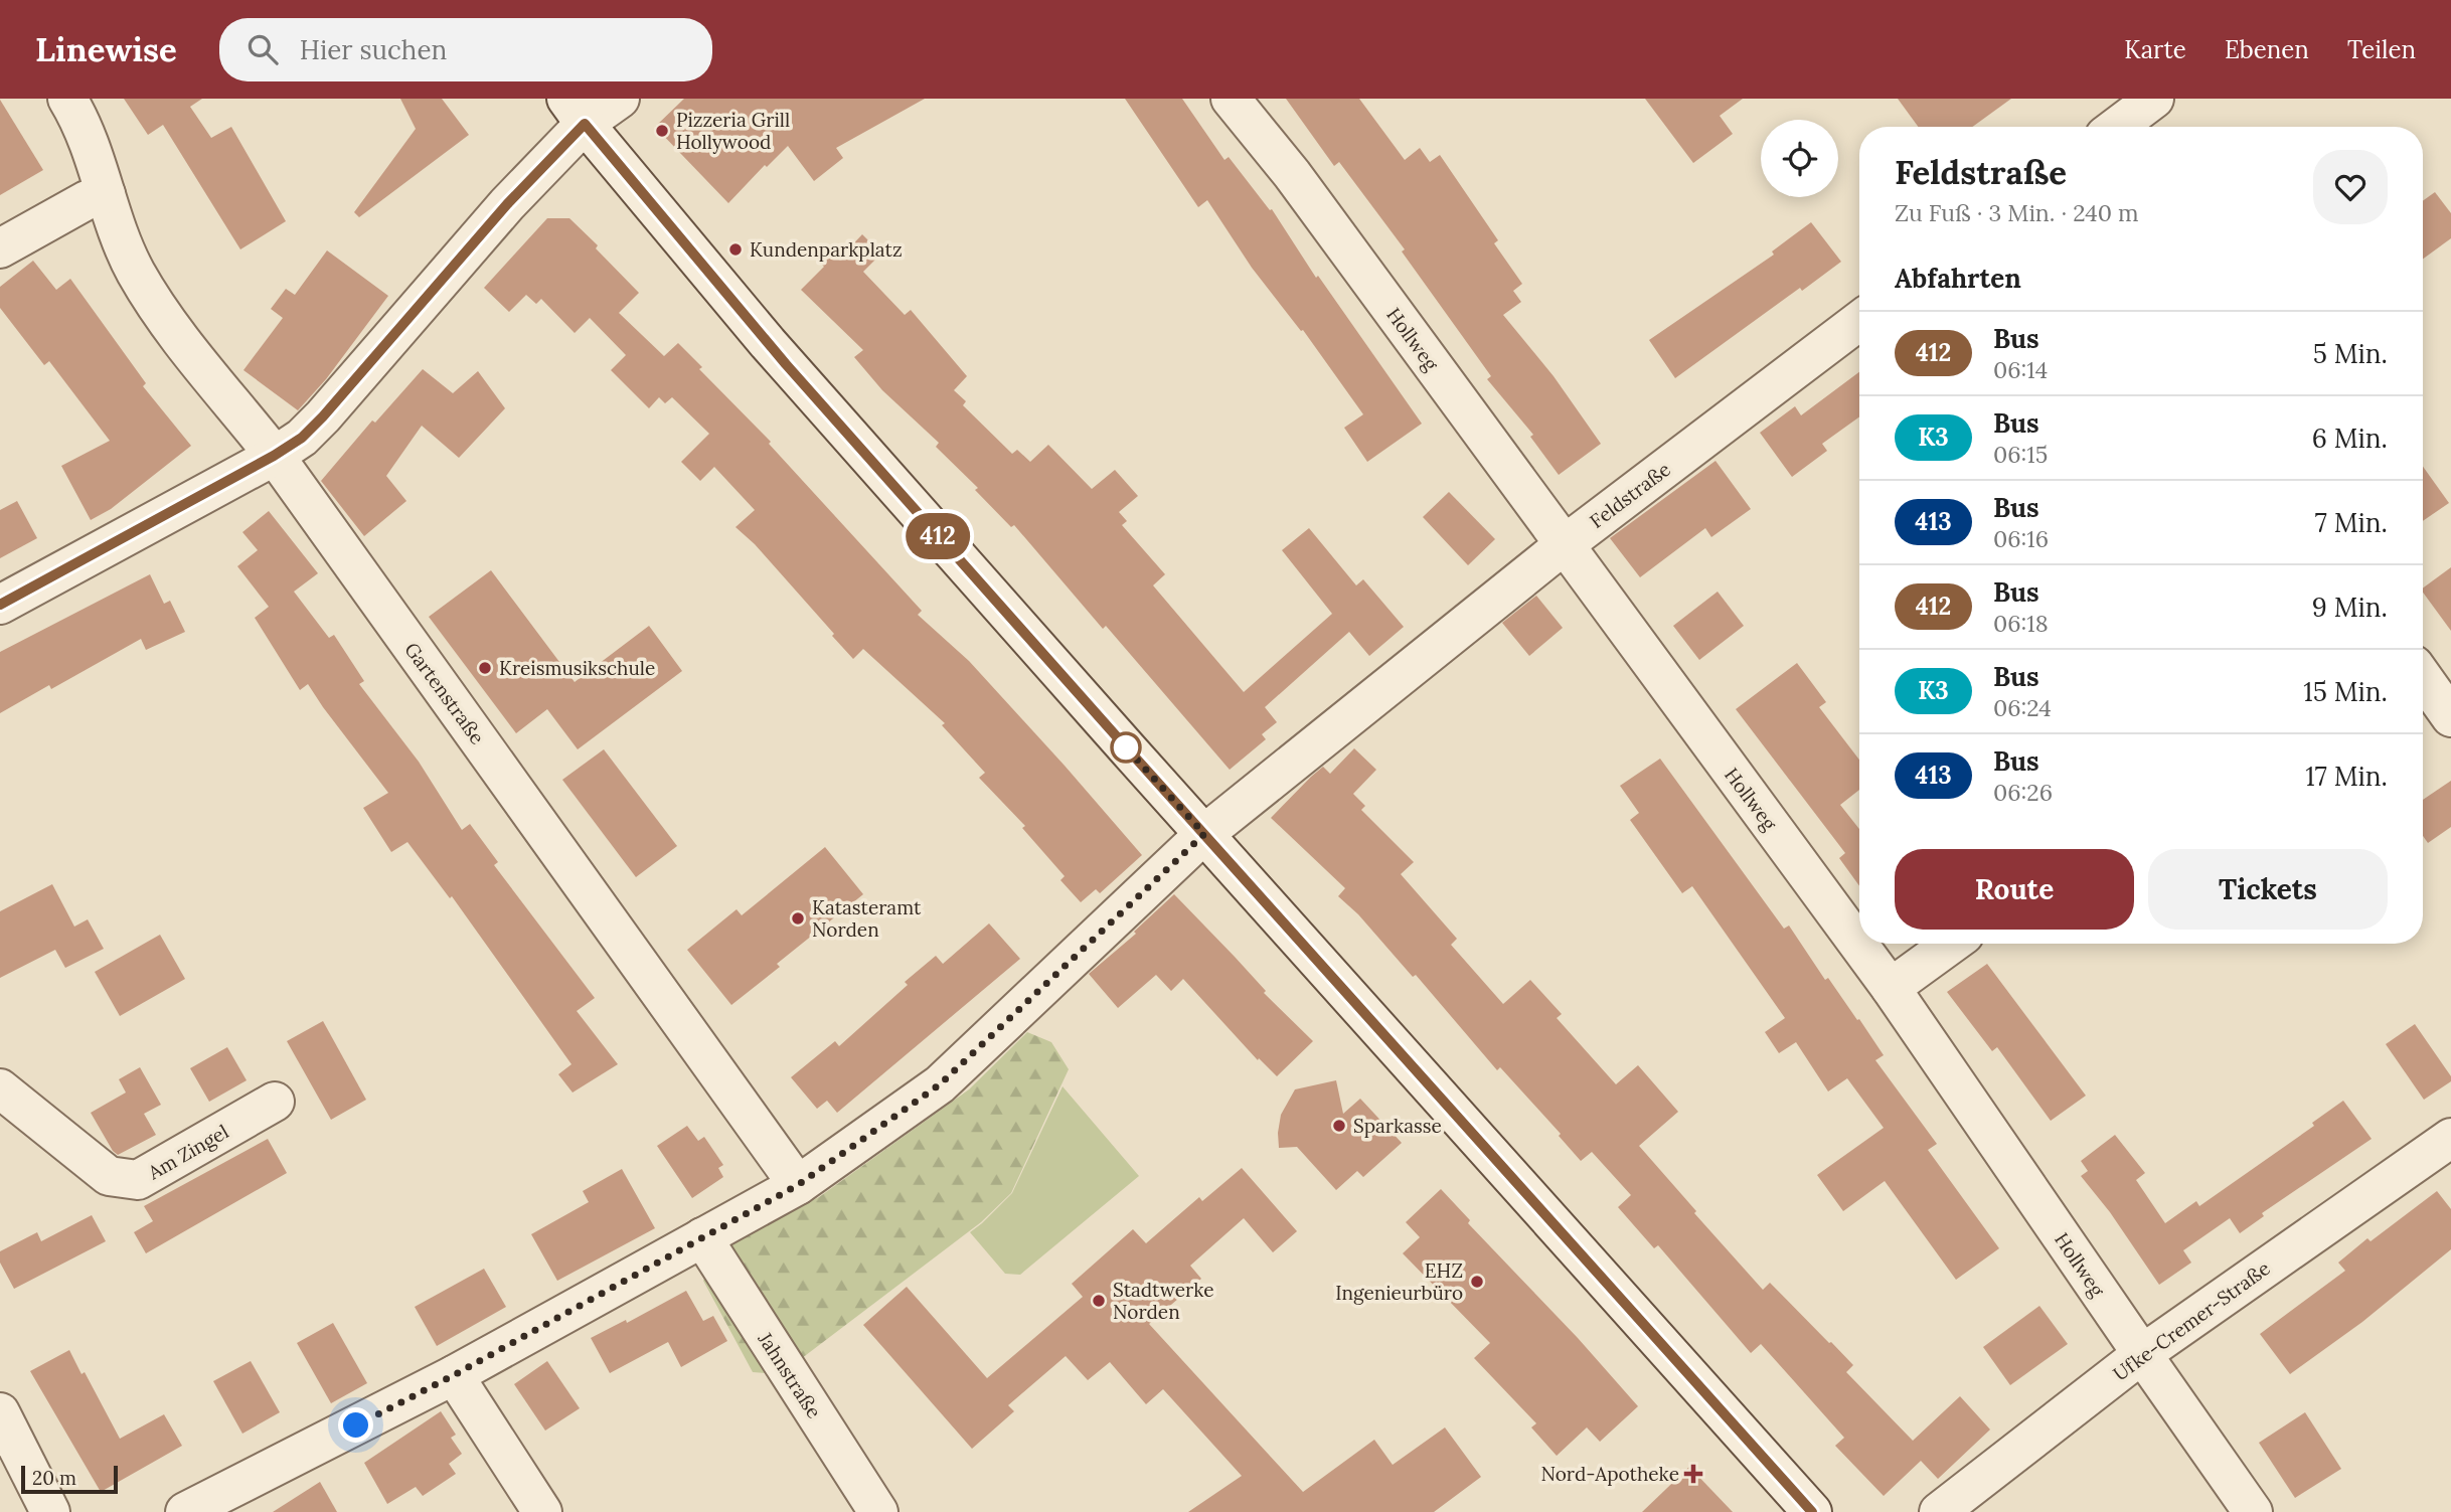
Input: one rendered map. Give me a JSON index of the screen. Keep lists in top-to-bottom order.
{
  "streets": {
    "street": [
      "Hollweg",
      "Feldstraße",
      "Gartenstraße",
      "Am Zingel",
      "Ufke-Cremer-Straße",
      "Jahnstraße"
    ]
  },
  "crossings": [
    ["Hollweg", "Feldstraße"],
    ["Hollweg", "Ufke-Cremer-Straße"],
    ["Feldstraße", "Gartenstraße"],
    ["Feldstraße", "Jahnstraße"]
  ],
  "places": {
    "other": [
      "Pizzeria Grill Hollywood",
      "Kundenparkplatz",
      "Kreismusikschule",
      "Katasteramt Norden",
      "Sparkasse",
      "EHZ Ingenieurbüro",
      "Stadtwerke Norden"
    ],
    "health": ["Nord-Apotheke"]
  },
  "lines": ["bus line 412"],
  "scale_bar": "20 m",
  "page": {
    "header": "Linewise",
    "search": "Hier suchen",
    "nav": ["Karte", "Ebenen", "Teilen"],
    "on_map": "412",
    "heading": [
      ["Feldstraße", "Zu Fuß · 3 Min. · 240 m"],
      "Abfahrten"
    ],
    "list": [
      {
        "mark": "412",
        "name": "Bus",
        "note": "06:14",
        "value": "5 Min."
      },
      {
        "mark": "K3",
        "name": "Bus",
        "note": "06:15",
        "value": "6 Min."
      },
      {
        "mark": "413",
        "name": "Bus",
        "note": "06:16",
        "value": "7 Min."
      },
      {
        "mark": "412",
        "name": "Bus",
        "note": "06:18",
        "value": "9 Min."
      },
      {
        "mark": "K3",
        "name": "Bus",
        "note": "06:24",
        "value": "15 Min."
      },
      {
        "mark": "413",
        "name": "Bus",
        "note": "06:26",
        "value": "17 Min."
      }
    ],
    "buttons": ["Route", "Tickets"],
    "scale": "20 m"
  }
}
